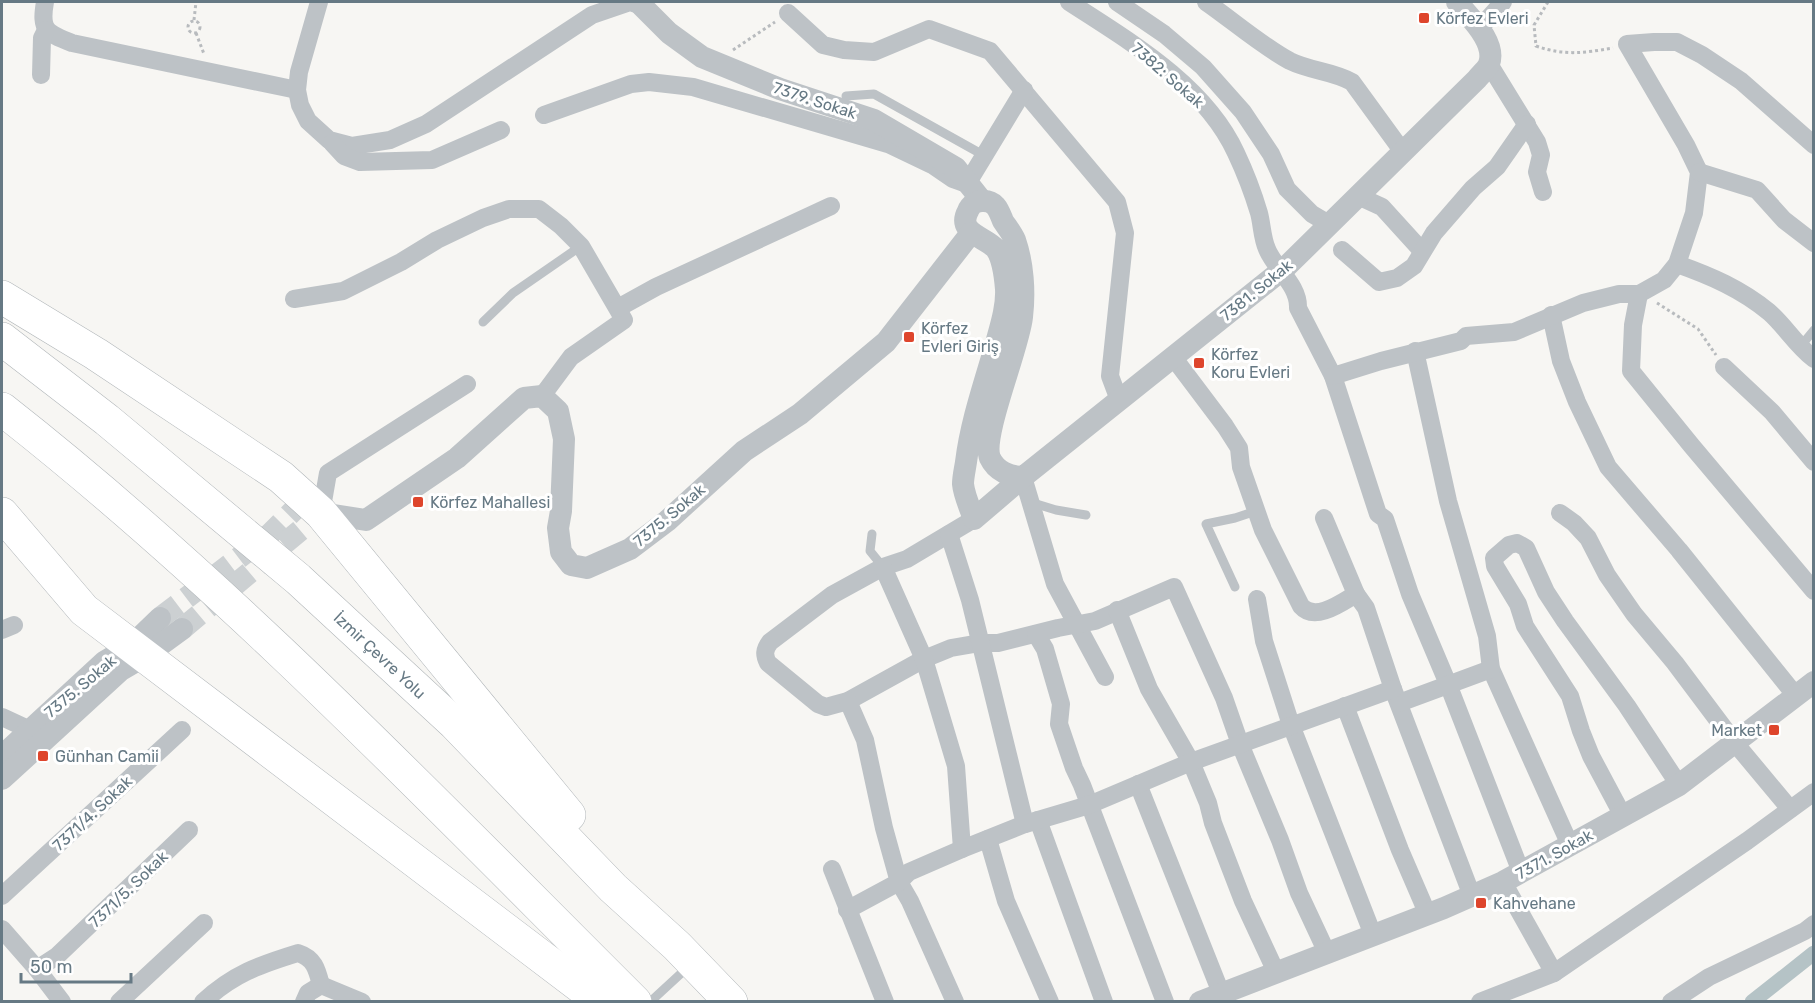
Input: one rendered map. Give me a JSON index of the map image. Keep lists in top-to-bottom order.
{
  "streets": {
    "highway": ["İzmir Çevre Yolu"],
    "street": [
      "7382: Sokak",
      "7379. Sokak",
      "7381. Sokak",
      "7375. Sokak",
      "7371/4. Sokak",
      "7371. Sokak",
      "7371/5. Sokak"
    ]
  },
  "crossings": [
    ["7382: Sokak", "7381. Sokak"],
    ["7382: Sokak", "7371. Sokak"],
    ["7379. Sokak", "7381. Sokak"],
    ["7379. Sokak", "7375. Sokak"]
  ],
  "places": {
    "transit": [
      "Körfez Evleri",
      "Körfez Evleri Giriş",
      "Körfez Koru Evleri",
      "Körfez Mahallesi",
      "Market",
      "Günhan Camii",
      "Kahvehane"
    ]
  },
  "scale_bar": "50 m"
}
